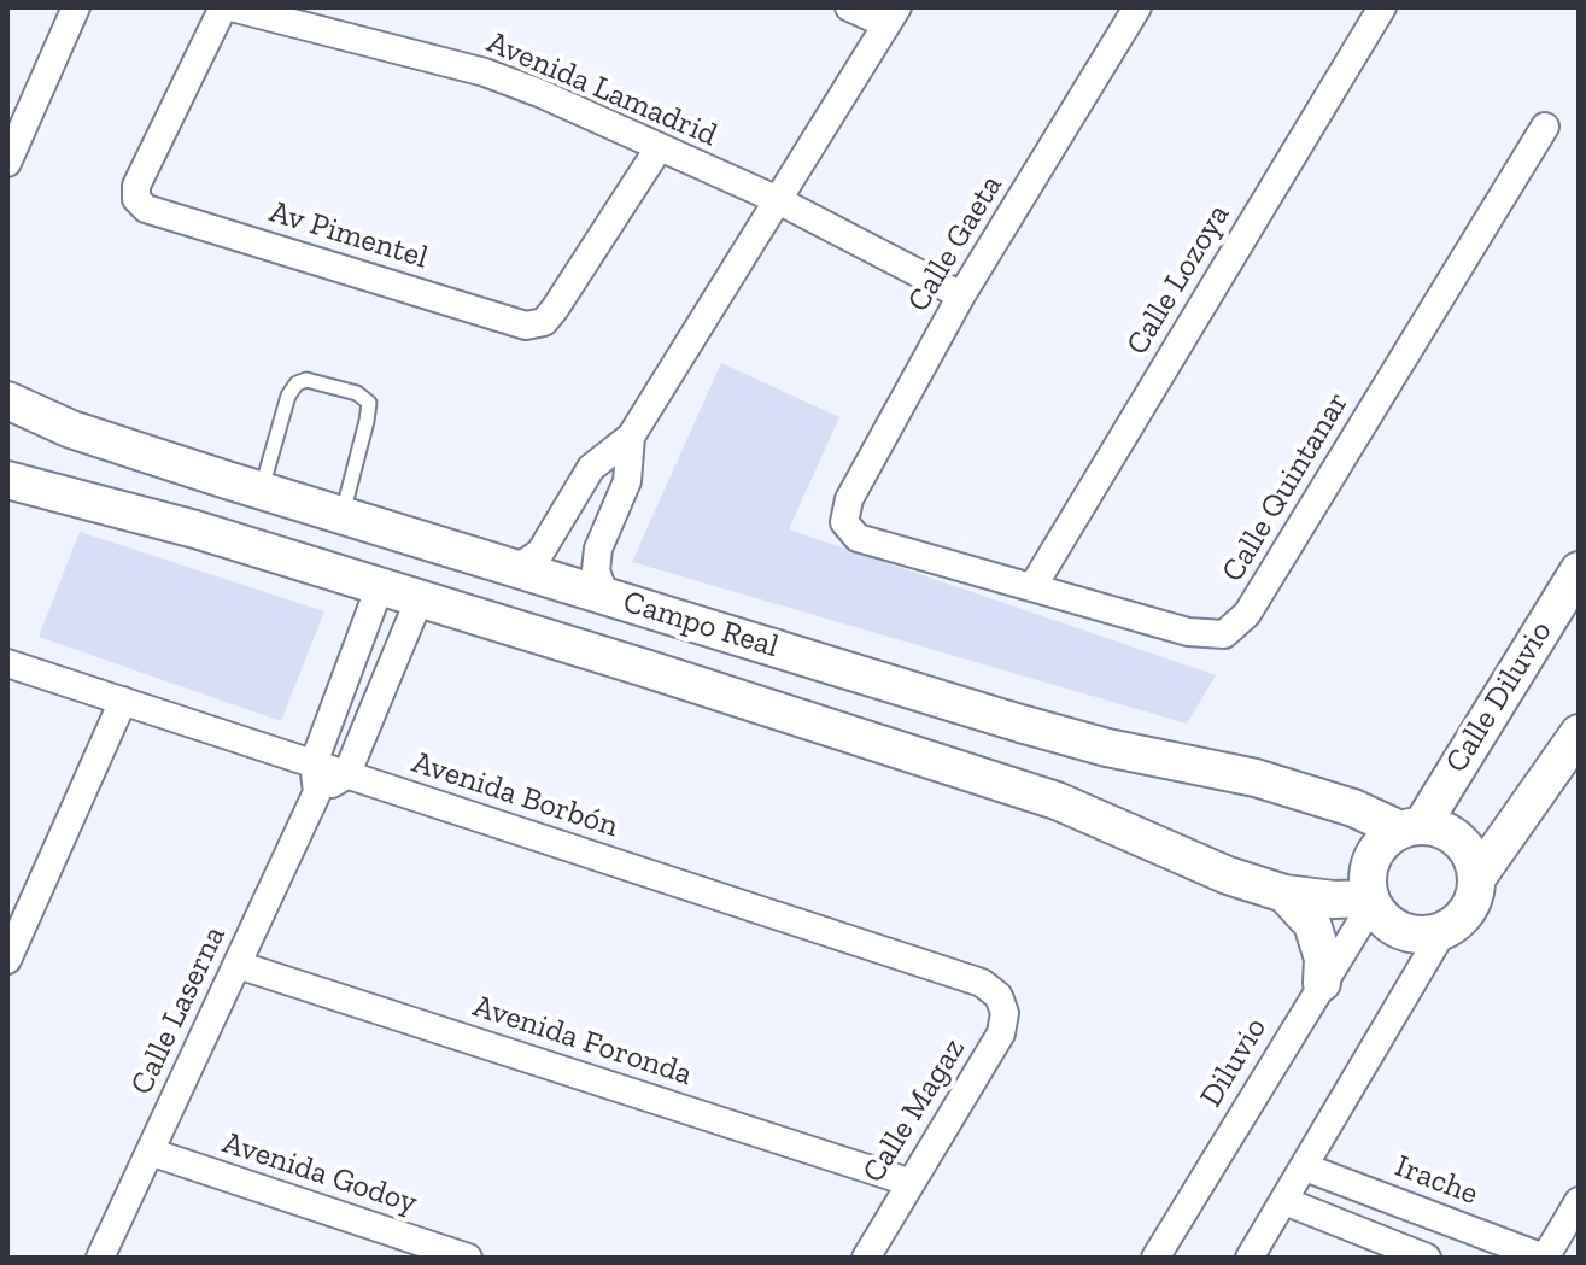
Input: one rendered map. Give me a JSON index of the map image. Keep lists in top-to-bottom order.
{
  "streets": {
    "street": [
      "Avenida Lamadrid",
      "Av Pimentel",
      "Calle Gaeta",
      "Calle Lozoya",
      "Calle Quintanar",
      "Campo Real",
      "Calle Diluvio",
      "Avenida Borbón",
      "Calle Laserna",
      "Avenida Foronda",
      "Diluvio",
      "Calle Magaz",
      "Avenida Godoy",
      "Irache"
    ]
  },
  "crossings": [
    ["Avenida Lamadrid", "Av Pimentel"],
    ["Avenida Lamadrid", "Calle Gaeta"],
    ["Calle Gaeta", "Calle Quintanar"],
    ["Calle Lozoya", "Calle Quintanar"],
    ["Campo Real", "Calle Diluvio"],
    ["Campo Real", "Diluvio"],
    ["Calle Diluvio", "Diluvio"],
    ["Avenida Borbón", "Calle Magaz"],
    ["Calle Laserna", "Avenida Foronda"],
    ["Calle Laserna", "Avenida Godoy"],
    ["Avenida Foronda", "Calle Magaz"]
  ]
}
